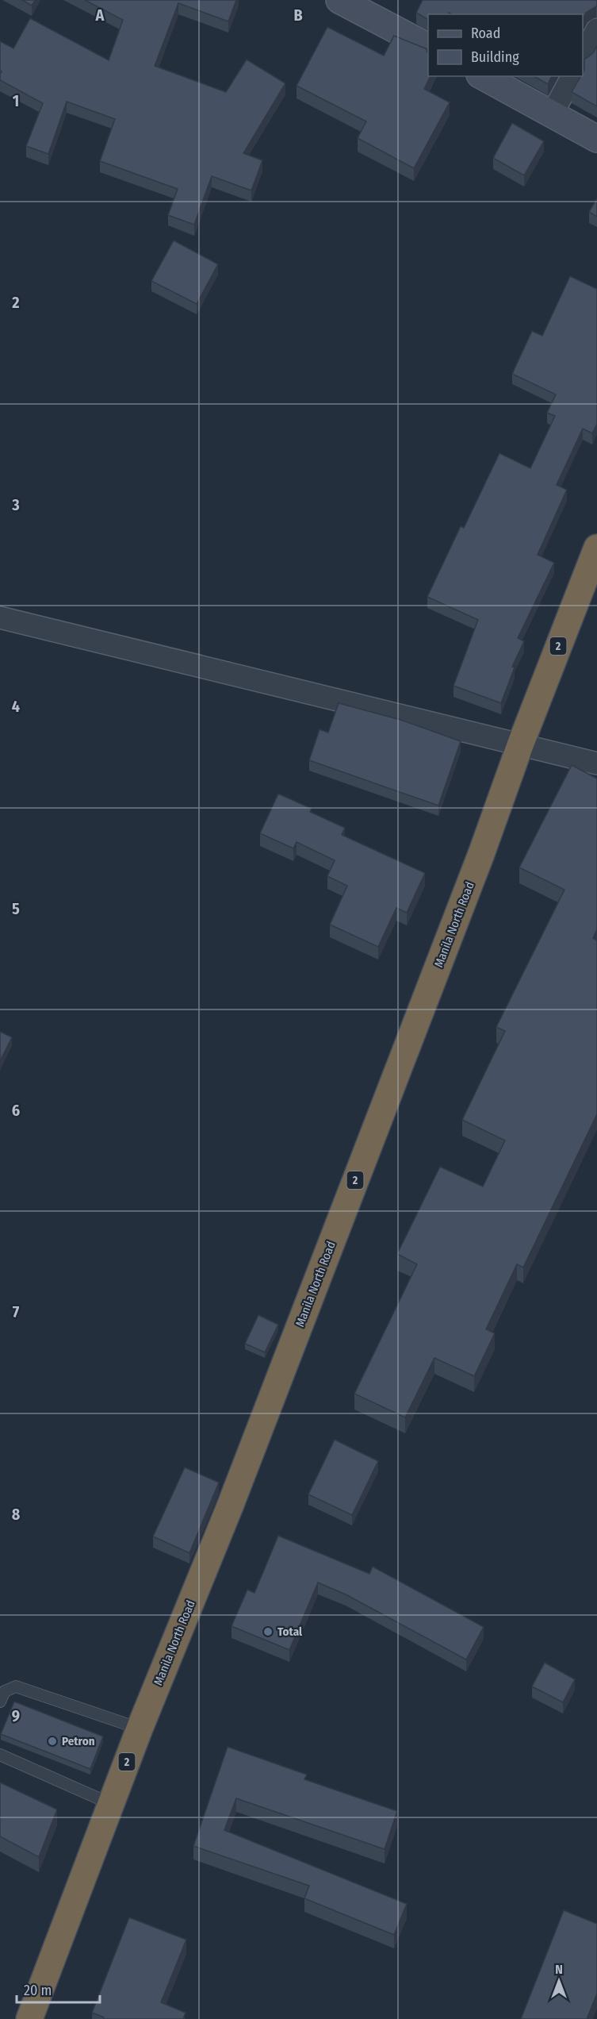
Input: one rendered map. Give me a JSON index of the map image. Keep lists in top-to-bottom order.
{
  "streets": {
    "highway": ["2", "Manila North Road"]
  },
  "places": ["Total", "Petron"],
  "legend": ["Road", "Building"],
  "scale_bar": "20 m",
  "north": "top",
  "grid": {
    "columns": ["A", "B"],
    "rows": [
      "1",
      "2",
      "3",
      "4",
      "5",
      "6",
      "7",
      "8",
      "9"
    ]
  }
}
